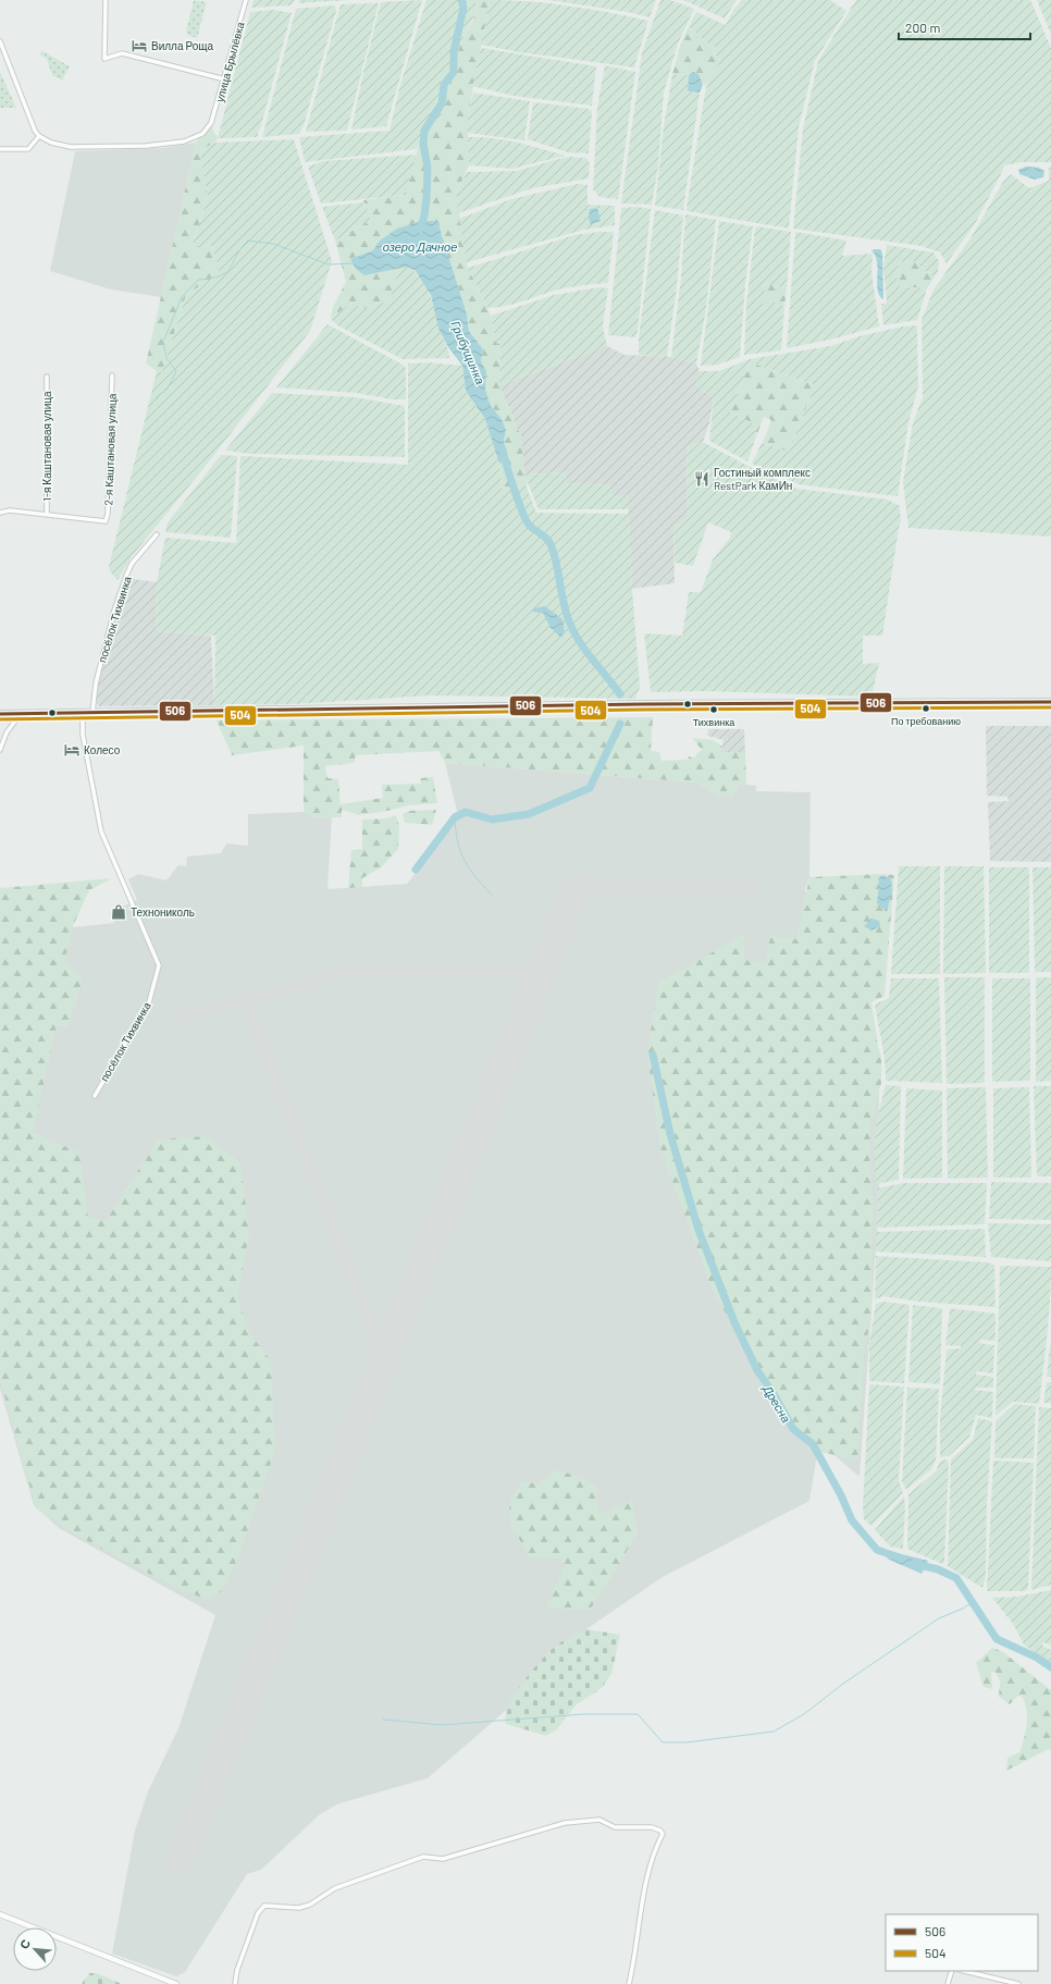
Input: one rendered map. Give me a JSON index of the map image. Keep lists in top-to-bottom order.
{
  "streets": {
    "street": [
      "улица Брылёвка",
      "1-я Каштановая улица",
      "2-я Каштановая улица",
      "посёлок Тихвинка"
    ]
  },
  "crossings": [
    ["1-я Каштановая улица", "2-я Каштановая улица"]
  ],
  "water": ["озеро Дачное", "Грибущинка", "Дресна"],
  "places": {
    "hotel": ["Вилла Роща", "Колесо"],
    "restaurant": ["Гостиный комплекс RestPark КамИн"],
    "other": ["По требованию", "Тихвинка"],
    "shop": ["Технониколь"]
  },
  "lines": ["transit line 506", "transit line 504"],
  "legend": ["506", "504"],
  "scale_bar": "200 m",
  "north": "top left"
}
